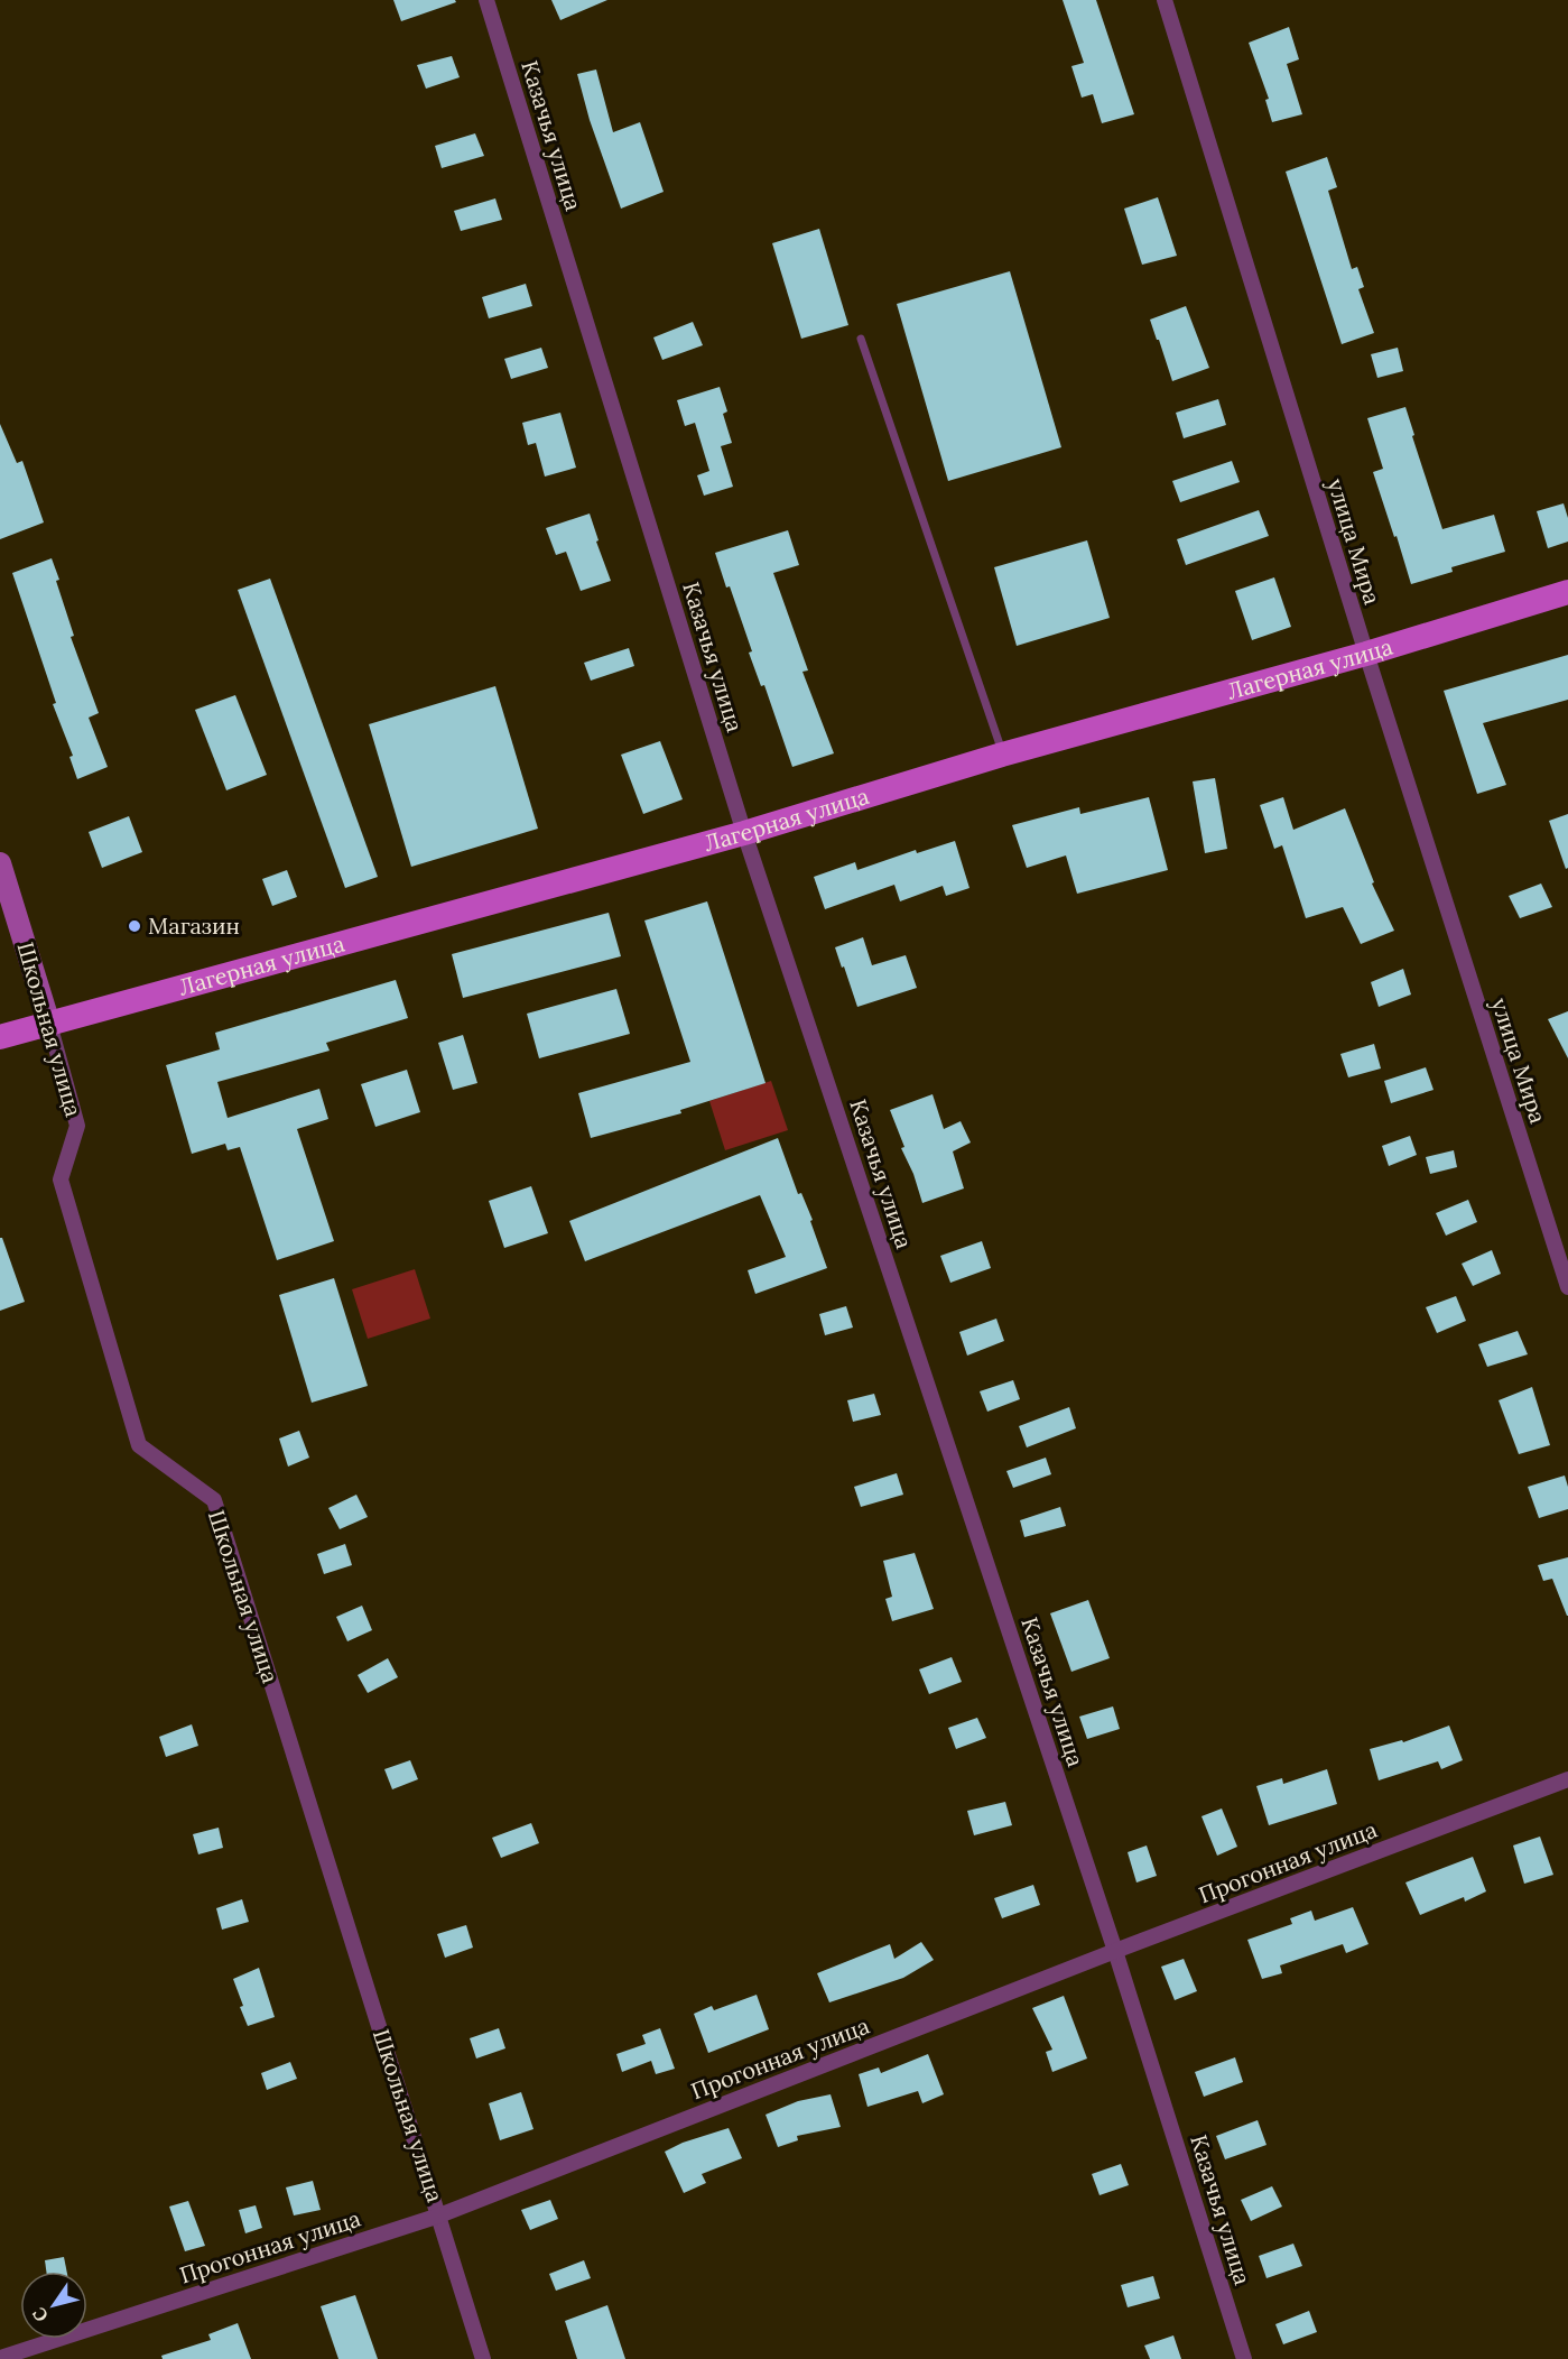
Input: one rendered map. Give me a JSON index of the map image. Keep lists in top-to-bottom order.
{
  "streets": {
    "main road": ["Лагерная улица"],
    "street": [
      "Казачья улица",
      "улица Мира",
      "Школьная улица",
      "Прогонная улица"
    ]
  },
  "crossings": [
    ["Казачья улица", "Лагерная улица"],
    ["Казачья улица", "Прогонная улица"],
    ["улица Мира", "Лагерная улица"],
    ["Лагерная улица", "Школьная улица"],
    ["Школьная улица", "Прогонная улица"]
  ],
  "places": ["Магазин"],
  "north": "bottom left"
}
